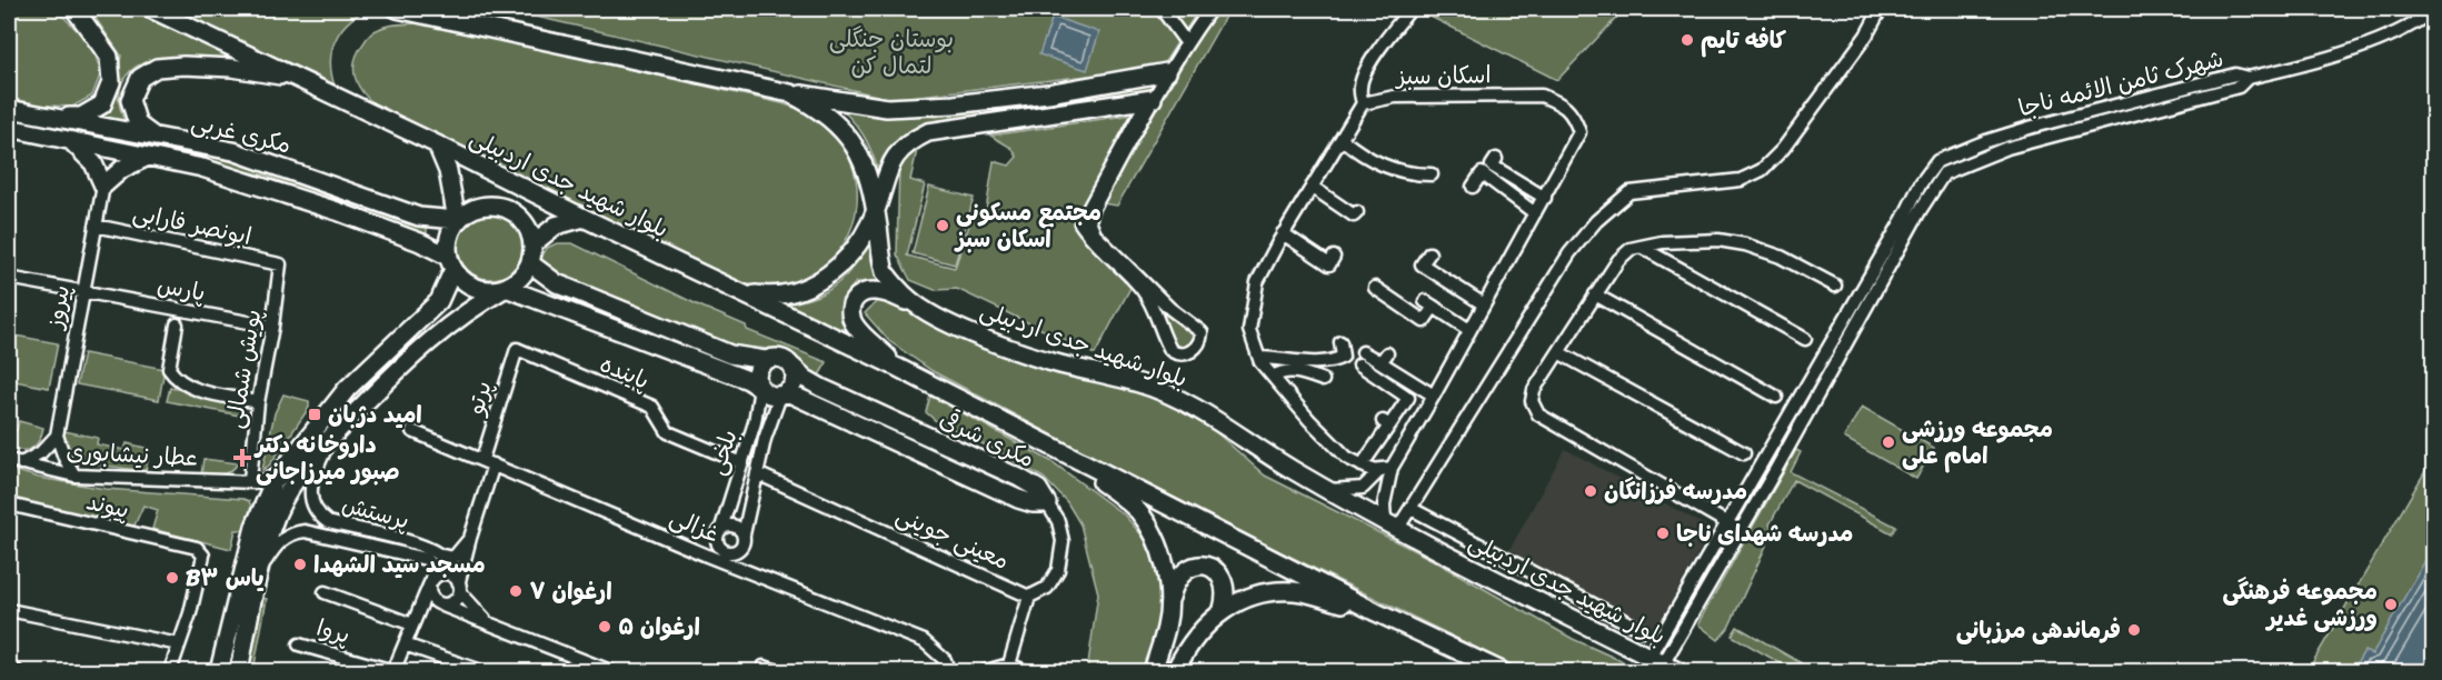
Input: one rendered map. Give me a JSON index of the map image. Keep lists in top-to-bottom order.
{
  "streets": {
    "main road": ["مکری غربی", "بلوار شهید جدی اردبیلی", "مکری شرقی"],
    "street": [
      "اسکان سبز",
      "شهرک ثامن الائمه ناجا",
      "ابونصر فارابی",
      "پارس",
      "پیروز",
      "پویش شمالی",
      "پاینده",
      "پرتو",
      "بلخی",
      "عطار نیشابوری",
      "پیوند",
      "پرستش",
      "غزالی",
      "معینی جوینی",
      "پروا"
    ]
  },
  "crossings": [
    ["اسکان سبز", "بلوار شهید جدی اردبیلی"],
    ["شهرک ثامن الائمه ناجا", "بلوار شهید جدی اردبیلی"],
    ["ابونصر فارابی", "پیروز"],
    ["ابونصر فارابی", "پویش شمالی"],
    ["پارس", "پیروز"],
    ["پارس", "پویش شمالی"],
    ["پویش شمالی", "عطار نیشابوری"],
    ["پاینده", "پرتو"],
    ["پاینده", "بلخی"],
    ["پرتو", "پرستش"],
    ["پرتو", "غزالی"],
    ["مکری شرقی", "بلخی"],
    ["بلخی", "غزالی"],
    ["بلخی", "معینی جوینی"]
  ],
  "parks": ["بوستان جنگلی لتمال کن"],
  "places": {
    "other": [
      "کافه تایم",
      "مجتمع مسکونی اسکان سبز",
      "مجموعه ورزشی امام علی",
      "مدرسه فرزانگان",
      "مدرسه شهدای ناجا",
      "مسجد سید الشهدا",
      "B۳ یاس",
      "ارغوان ۷",
      "مجموعه فرهنگی ورزشی غدیر",
      "ارغوان ۵",
      "فرماندهی مرزبانی"
    ],
    "transit": ["امید دژبان"],
    "health": ["داروخانه دکتر صبور میرزاجانی"]
  }
}
